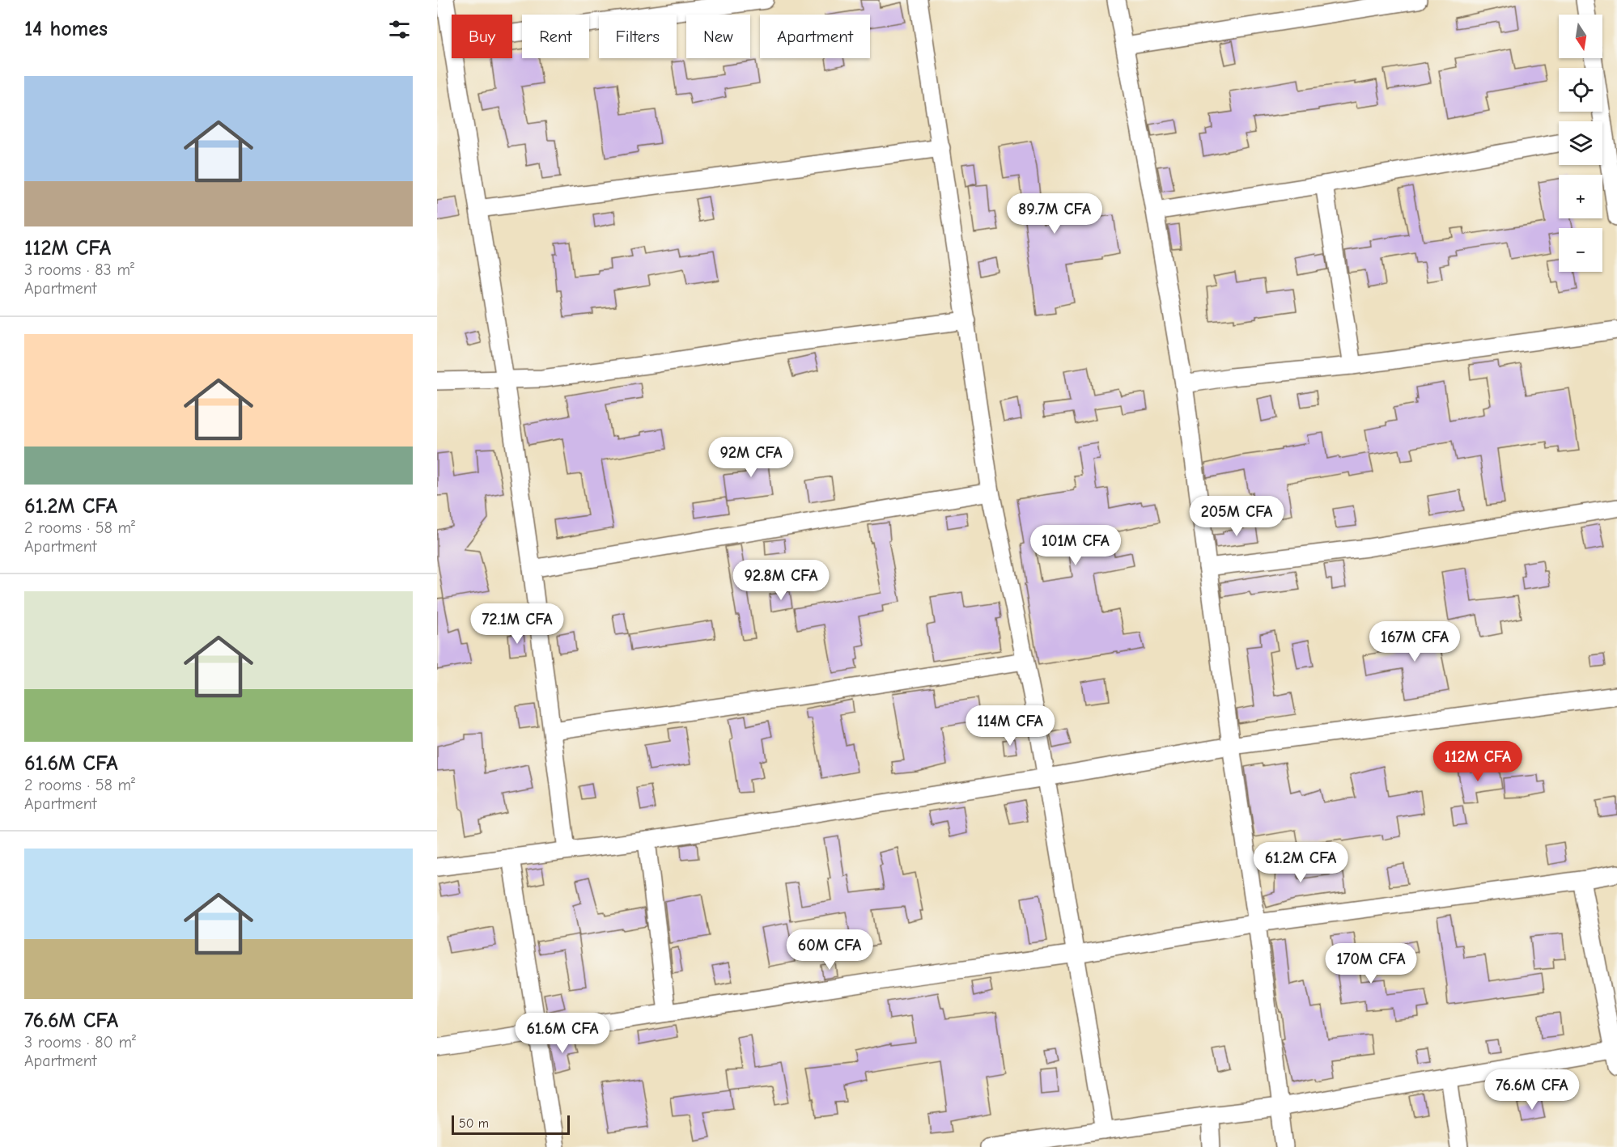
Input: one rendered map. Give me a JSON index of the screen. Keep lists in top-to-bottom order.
{
  "scale_bar": "50 m",
  "north": "bottom",
  "page": {
    "heading": "14 homes",
    "map_buttons": ["+", "−"],
    "chip": [
      "Buy",
      "Rent",
      "Filters",
      "New",
      "Apartment"
    ],
    "list": [
      {
        "name": "112M CFA",
        "note": "3 rooms · 83 m² · Apartment"
      },
      {
        "name": "61.2M CFA",
        "note": "2 rooms · 58 m² · Apartment"
      },
      {
        "name": "61.6M CFA",
        "note": "2 rooms · 58 m² · Apartment"
      },
      {
        "name": "76.6M CFA",
        "note": "3 rooms · 80 m² · Apartment"
      }
    ],
    "price": [
      "89.7M CFA",
      "92M CFA",
      "205M CFA",
      "101M CFA",
      "92.8M CFA",
      "72.1M CFA",
      "167M CFA",
      "114M CFA",
      "112M CFA",
      "61.2M CFA",
      "60M CFA",
      "170M CFA",
      "61.6M CFA",
      "76.6M CFA"
    ],
    "scale": "50 m"
  }
}
